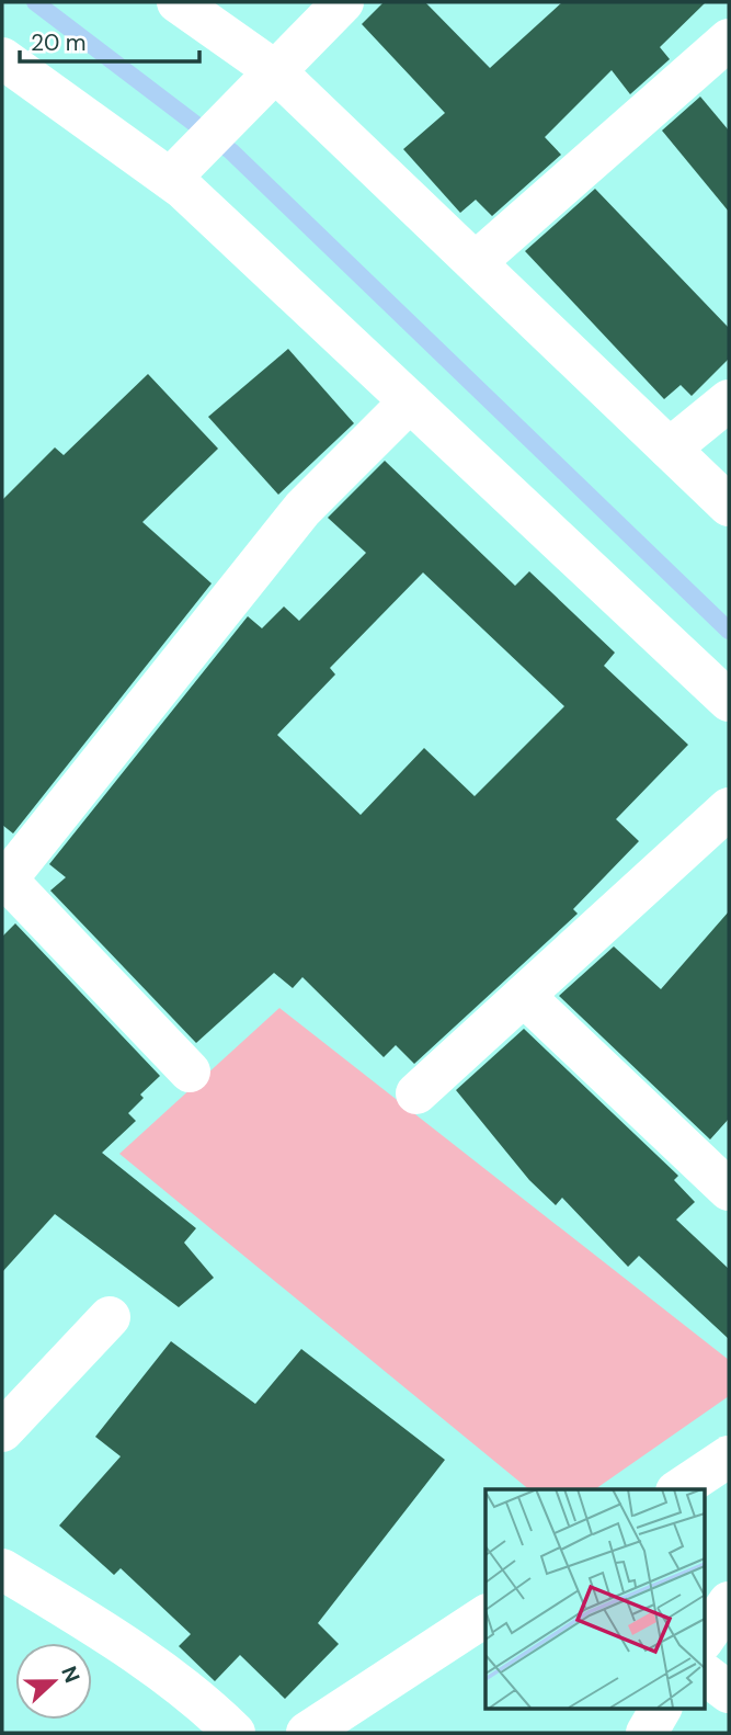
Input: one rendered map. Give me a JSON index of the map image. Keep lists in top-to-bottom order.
{
  "scale_bar": "20 m",
  "north": "right"
}
